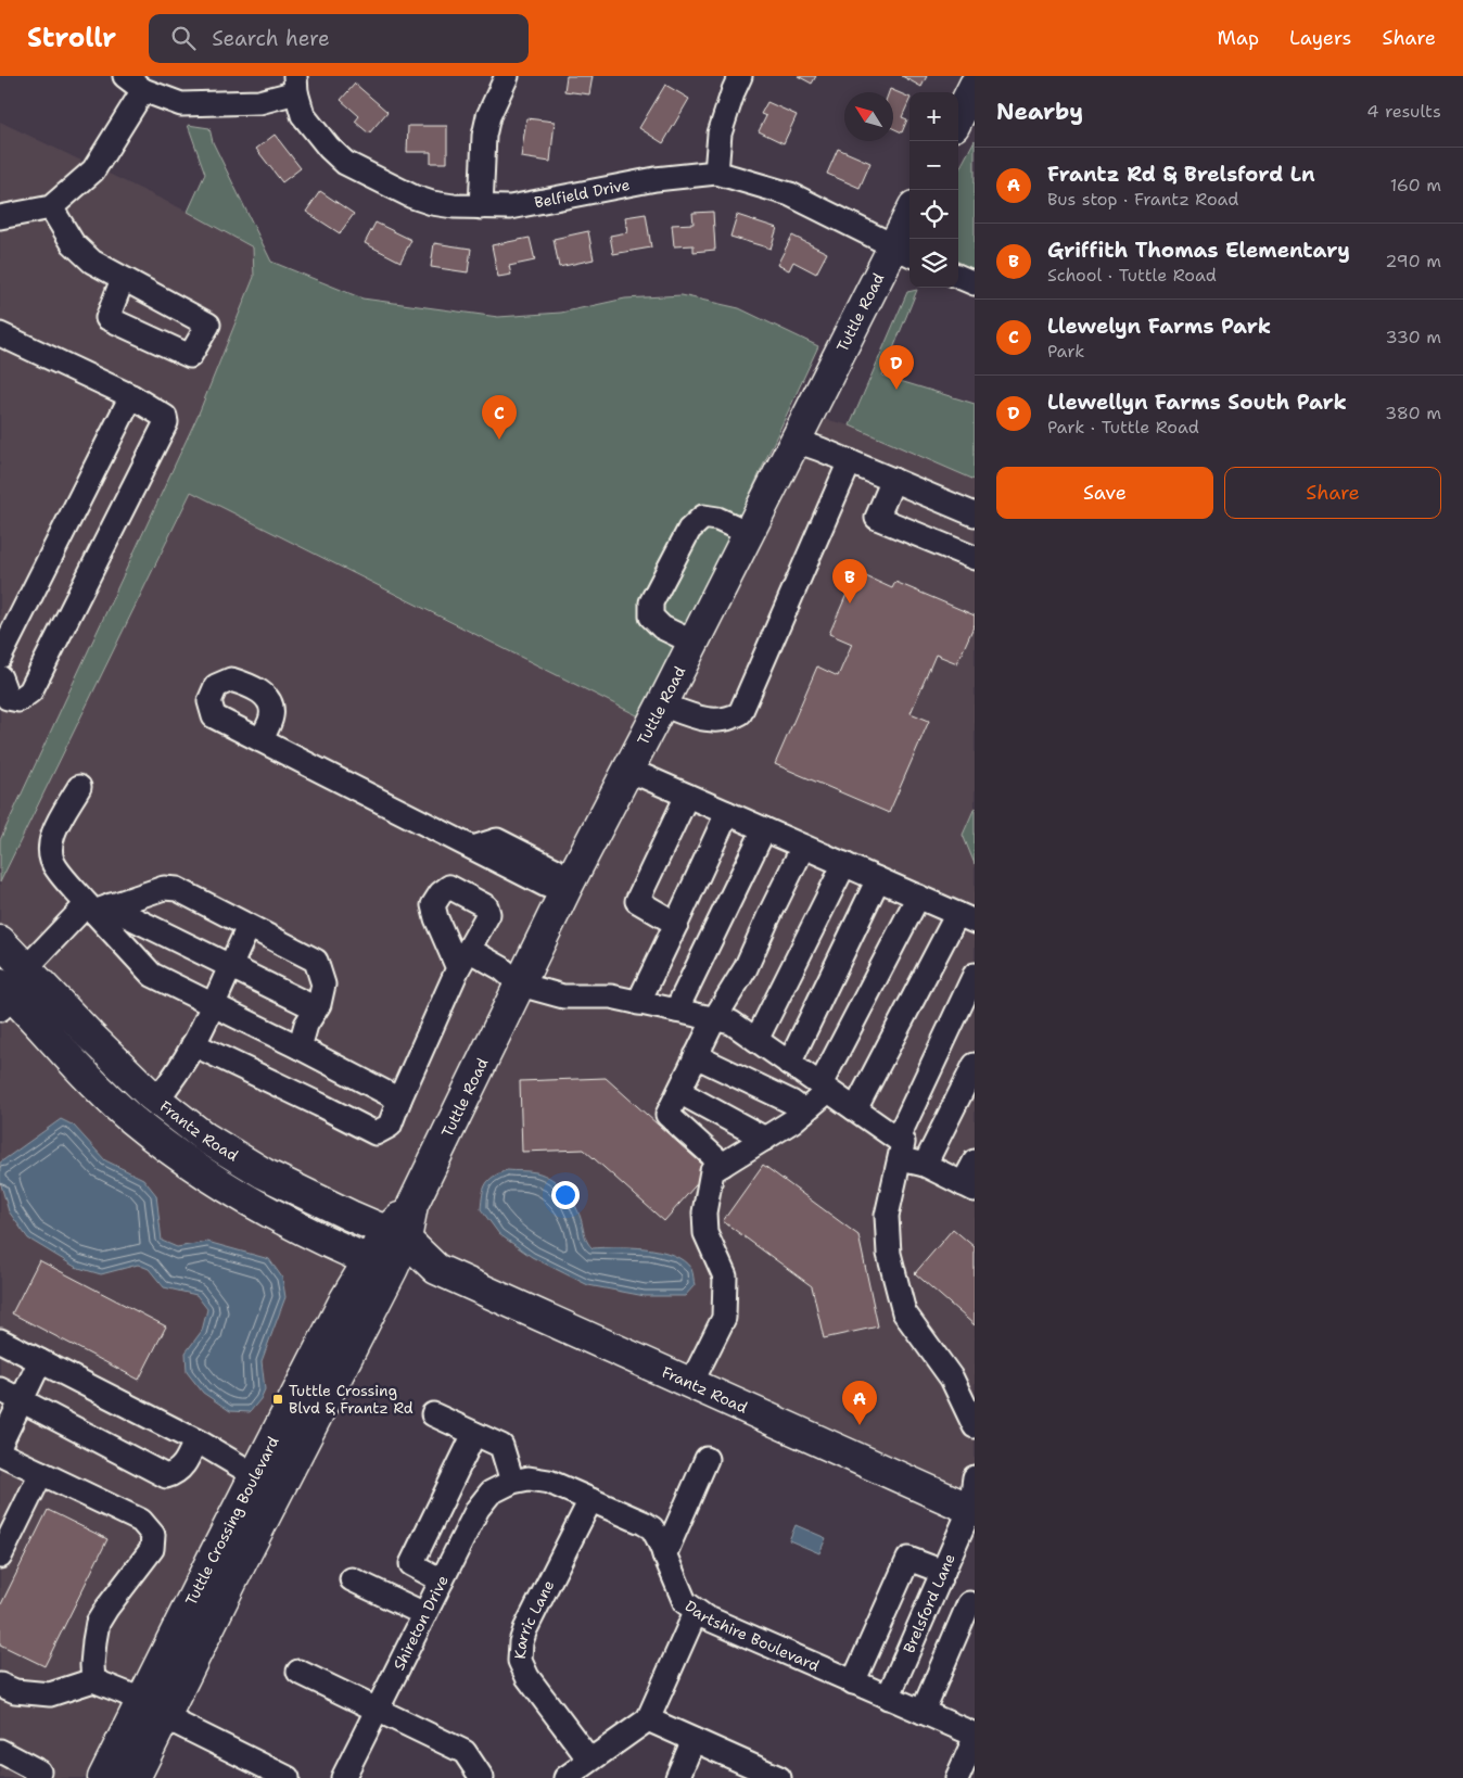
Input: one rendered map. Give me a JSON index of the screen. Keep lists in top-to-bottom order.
{
  "streets": {
    "main road": ["Tuttle Road", "Frantz Road", "Tuttle Crossing Boulevard"],
    "street": [
      "Belfield Drive",
      "Brelsford Lane",
      "Karric Lane",
      "Shireton Drive",
      "Dartshire Boulevard"
    ]
  },
  "crossings": [
    ["Belfield Drive", "Tuttle Road"],
    ["Tuttle Road", "Tuttle Crossing Boulevard"],
    ["Frantz Road", "Tuttle Crossing Boulevard"],
    ["Frantz Road", "Brelsford Lane"],
    ["Brelsford Lane", "Dartshire Boulevard"],
    ["Karric Lane", "Dartshire Boulevard"],
    ["Shireton Drive", "Dartshire Boulevard"]
  ],
  "places": {
    "transit": ["Tuttle Crossing Blvd & Frantz Rd"]
  },
  "north": "top left",
  "page": {
    "header": "Strollr",
    "search": "Search here",
    "nav": ["Map", "Layers", "Share"],
    "heading": ["Nearby", "4 results"],
    "map_buttons": ["+", "−"],
    "list": [
      {
        "mark": "A",
        "name": "Frantz Rd & Brelsford Ln",
        "note": "Bus stop · Frantz Road",
        "value": "160 m"
      },
      {
        "mark": "B",
        "name": "Griffith Thomas Elementary",
        "note": "School · Tuttle Road",
        "value": "290 m"
      },
      {
        "mark": "C",
        "name": "Llewelyn Farms Park",
        "note": "Park",
        "value": "330 m"
      },
      {
        "mark": "D",
        "name": "Llewellyn Farms South Park",
        "note": "Park · Tuttle Road",
        "value": "380 m"
      }
    ],
    "pins": [
      "D",
      "C",
      "B",
      "A"
    ],
    "buttons": ["Save", "Share"]
  }
}
